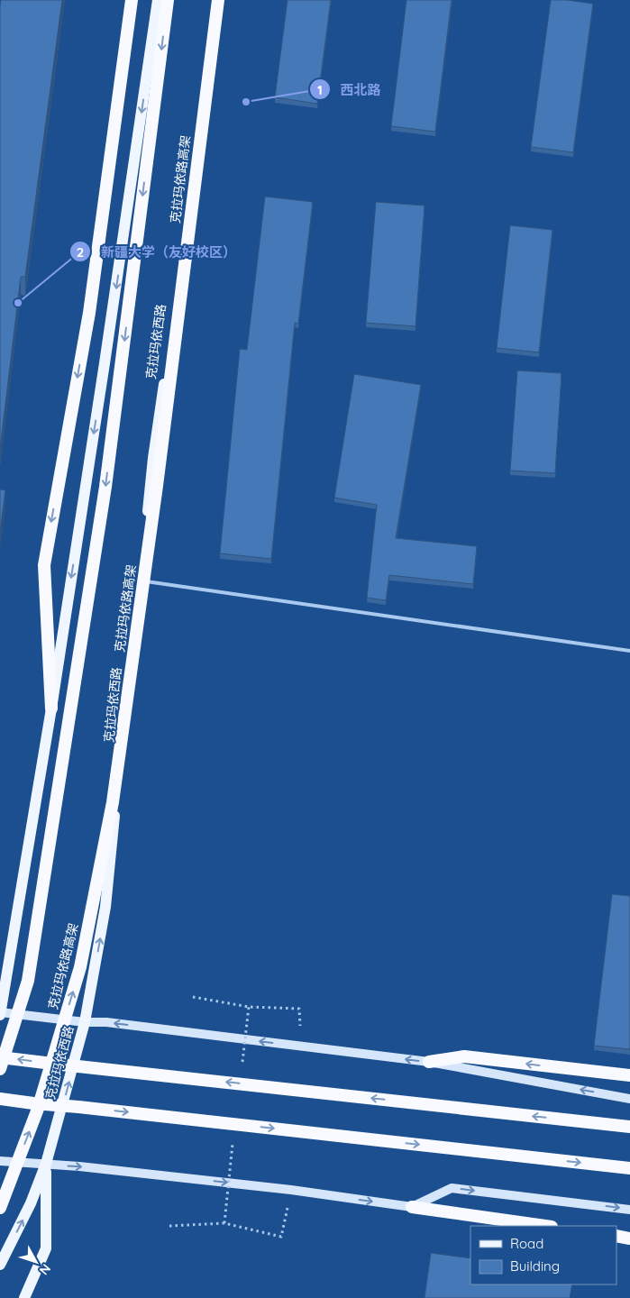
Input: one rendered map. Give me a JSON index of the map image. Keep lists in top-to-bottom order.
{
  "streets": {
    "highway": ["克拉玛依路高架"],
    "main road": ["克拉玛依西路"]
  },
  "crossings": [
    ["克拉玛依路高架", "克拉玛依西路"]
  ],
  "places": ["西北路", "新疆大学（友好校区）"],
  "legend": ["Road", "Building"],
  "north": "bottom right"
}
